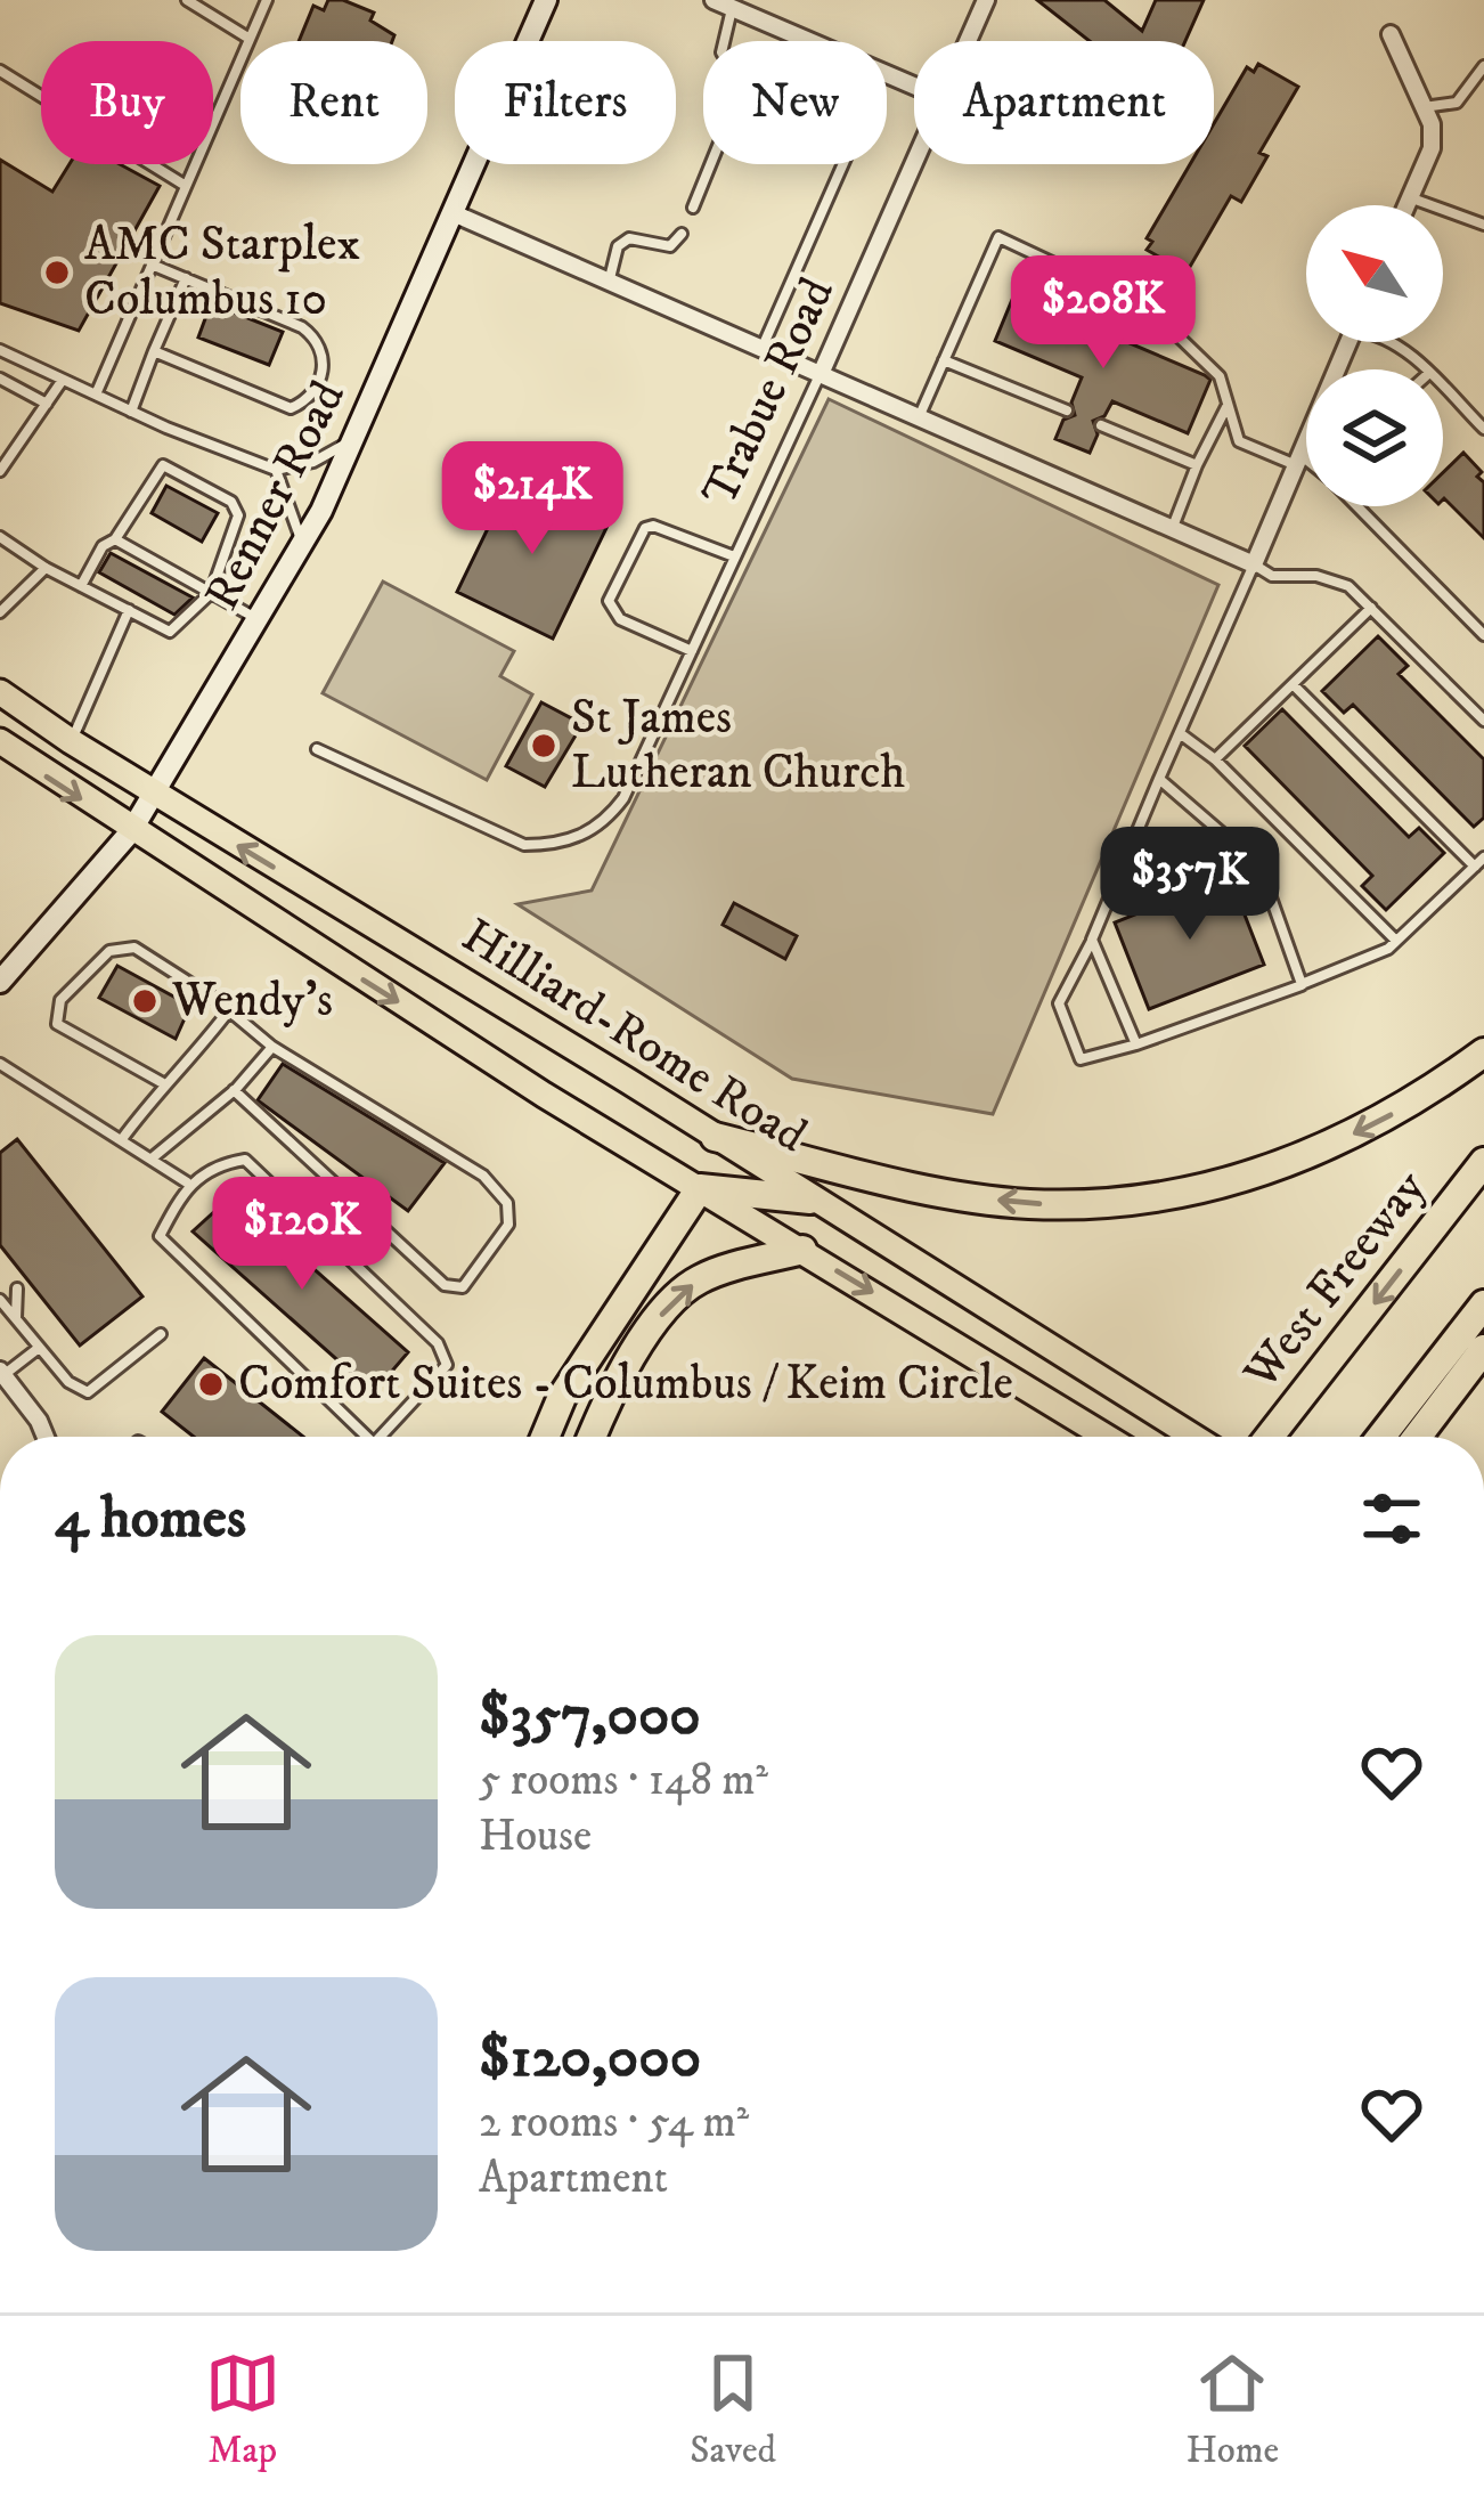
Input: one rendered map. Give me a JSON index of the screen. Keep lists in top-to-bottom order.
{
  "streets": {
    "highway": ["West Freeway"],
    "main road": ["Renner Road", "Hilliard-Rome Road"],
    "street": ["Trabue Road"]
  },
  "crossings": [
    ["Renner Road", "Hilliard-Rome Road"]
  ],
  "places": [
    "AMC Starplex Columbus 10",
    "St James Lutheran Church",
    "Wendy's",
    "Comfort Suites - Columbus / Keim Circle"
  ],
  "north": "top left",
  "page": {
    "chip": [
      "Buy",
      "Rent",
      "Filters",
      "New",
      "Apartment"
    ],
    "price": [
      "$208K",
      "$214K",
      "$357K",
      "$120K"
    ],
    "heading": "4 homes",
    "list": [
      {
        "name": "$357,000",
        "note": "5 rooms · 148 m² · House"
      },
      {
        "name": "$120,000",
        "note": "2 rooms · 54 m² · Apartment"
      }
    ],
    "tabs": ["Map", "Saved", "Home"]
  }
}
